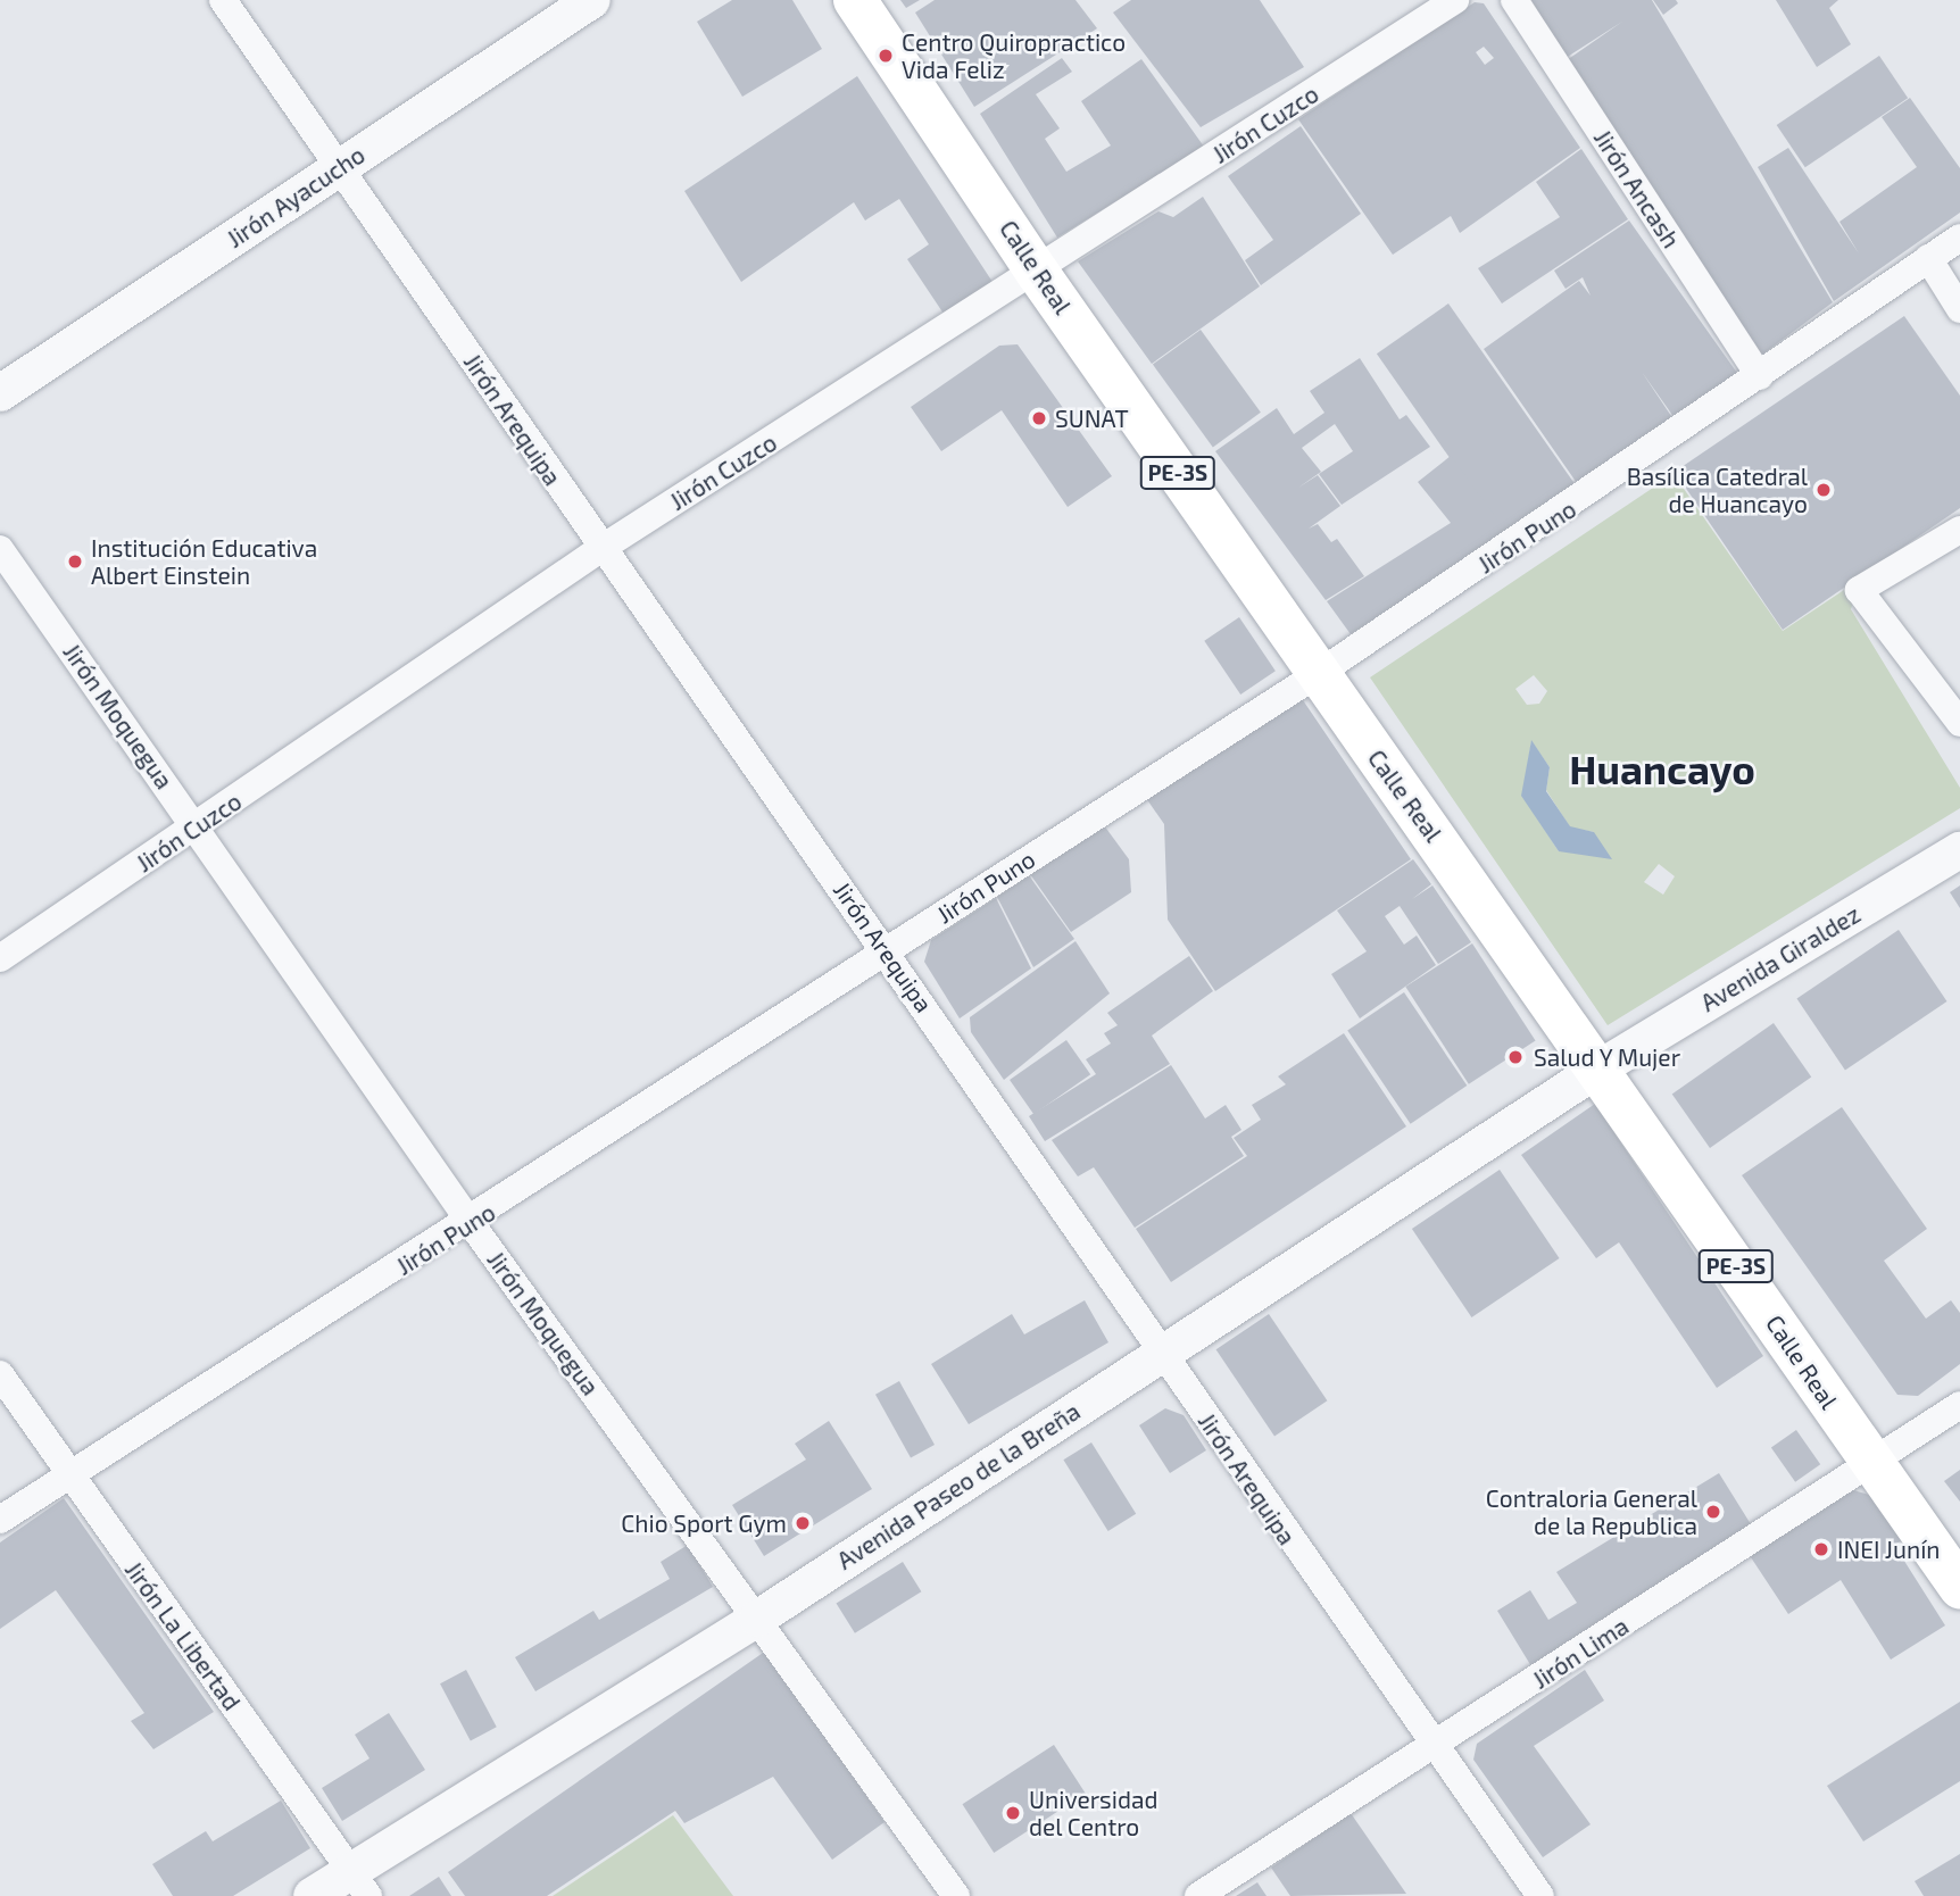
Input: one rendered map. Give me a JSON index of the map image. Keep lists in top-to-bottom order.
{
  "streets": {
    "highway": ["Calle Real", "PE-3S"],
    "street": [
      "Jirón Cuzco",
      "Jirón Ancash",
      "Jirón Ayacucho",
      "Jirón Arequipa",
      "Jirón Puno",
      "Jirón Moquegua",
      "Avenida Giraldez",
      "Avenida Paseo de la Breña",
      "Jirón La Libertad",
      "Jirón Lima"
    ]
  },
  "crossings": [
    ["Jirón Cuzco", "Calle Real"],
    ["Jirón Cuzco", "Jirón Arequipa"],
    ["Jirón Cuzco", "Jirón Moquegua"],
    ["Jirón Ancash", "Jirón Puno"],
    ["Jirón Ayacucho", "Jirón Arequipa"],
    ["Calle Real", "Jirón Puno"],
    ["Calle Real", "Avenida Giraldez"],
    ["Calle Real", "Avenida Paseo de la Breña"],
    ["Calle Real", "Jirón Lima"],
    ["Jirón Arequipa", "Jirón Puno"],
    ["Jirón Arequipa", "Avenida Paseo de la Breña"],
    ["Jirón Arequipa", "Jirón Lima"],
    ["Jirón Puno", "Jirón Moquegua"],
    ["Jirón Puno", "Jirón La Libertad"],
    ["Jirón Moquegua", "Avenida Paseo de la Breña"],
    ["Avenida Giraldez", "Avenida Paseo de la Breña"],
    ["Avenida Paseo de la Breña", "Jirón La Libertad"]
  ],
  "districts": ["Huancayo"],
  "places": [
    "Centro Quiropractico Vida Feliz",
    "SUNAT",
    "Basílica Catedral de Huancayo",
    "Institución Educativa Albert Einstein",
    "Salud Y Mujer",
    "Contraloria General de la Republica",
    "Chio Sport Gym",
    "INEI Junín",
    "Universidad del Centro"
  ]
}
